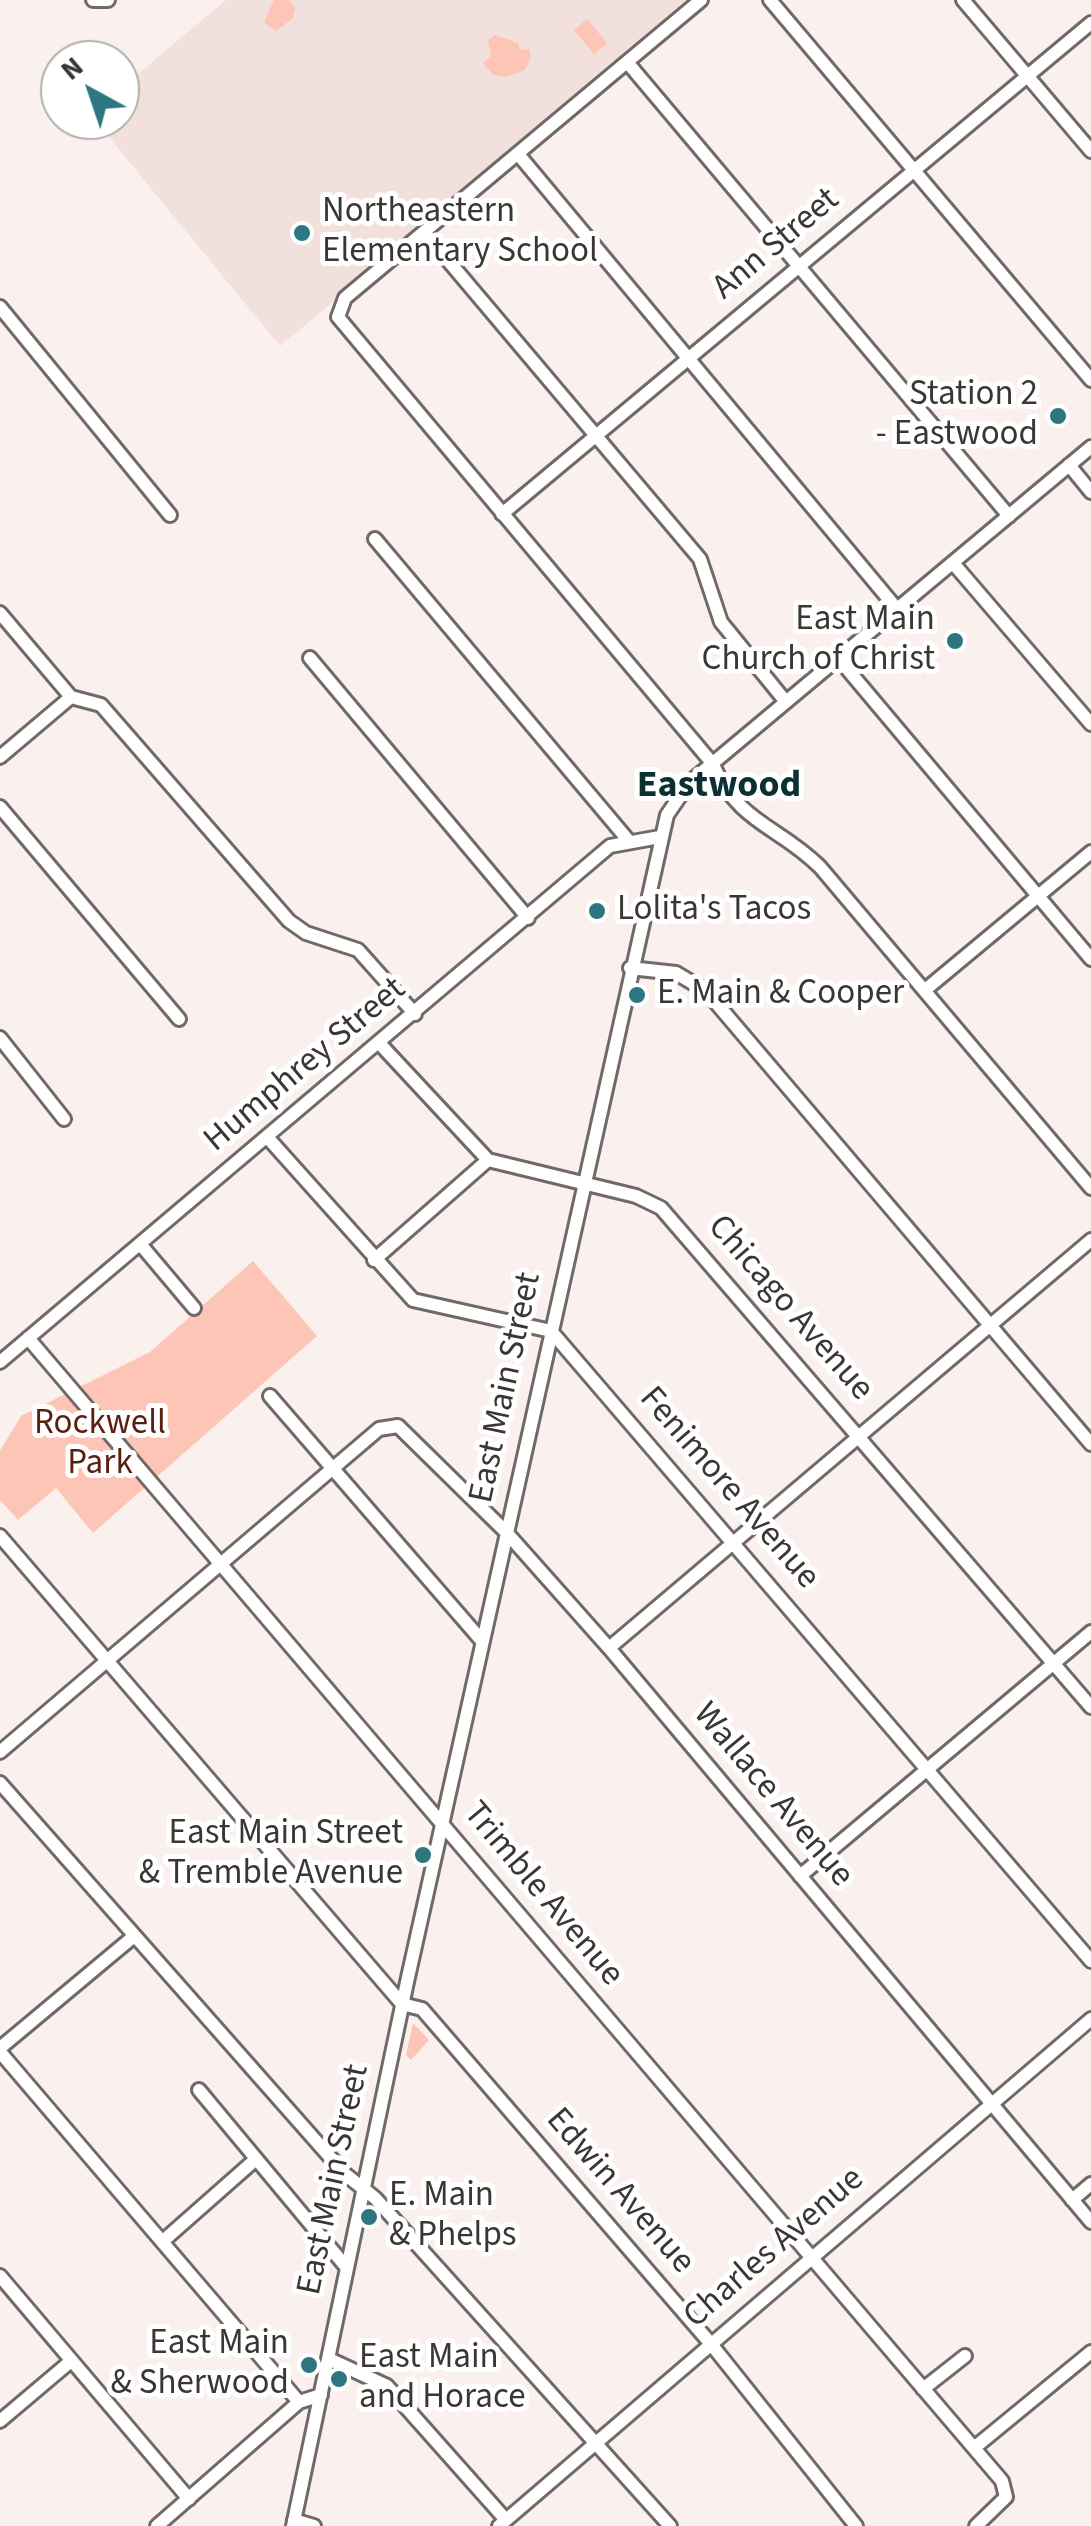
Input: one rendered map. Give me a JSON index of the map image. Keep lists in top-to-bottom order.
{
  "streets": {
    "street": [
      "Ann Street",
      "Humphrey Street",
      "Chicago Avenue",
      "East Main Street",
      "Fenimore Avenue",
      "Wallace Avenue",
      "Trimble Avenue",
      "Edwin Avenue",
      "Charles Avenue"
    ]
  },
  "crossings": [
    ["Humphrey Street", "East Main Street"],
    ["Humphrey Street", "Trimble Avenue"],
    ["Chicago Avenue", "East Main Street"],
    ["East Main Street", "Fenimore Avenue"],
    ["East Main Street", "Wallace Avenue"],
    ["East Main Street", "Trimble Avenue"],
    ["East Main Street", "Edwin Avenue"],
    ["Wallace Avenue", "Charles Avenue"],
    ["Trimble Avenue", "Charles Avenue"],
    ["Edwin Avenue", "Charles Avenue"]
  ],
  "districts": ["Eastwood"],
  "parks": ["Rockwell Park"],
  "places": [
    "Northeastern Elementary School",
    "Station 2 - Eastwood",
    "East Main Church of Christ",
    "Lolita's Tacos",
    "E. Main & Cooper",
    "East Main Street & Tremble Avenue",
    "E. Main & Phelps",
    "East Main & Sherwood",
    "East Main and Horace"
  ],
  "north": "top left"
}
